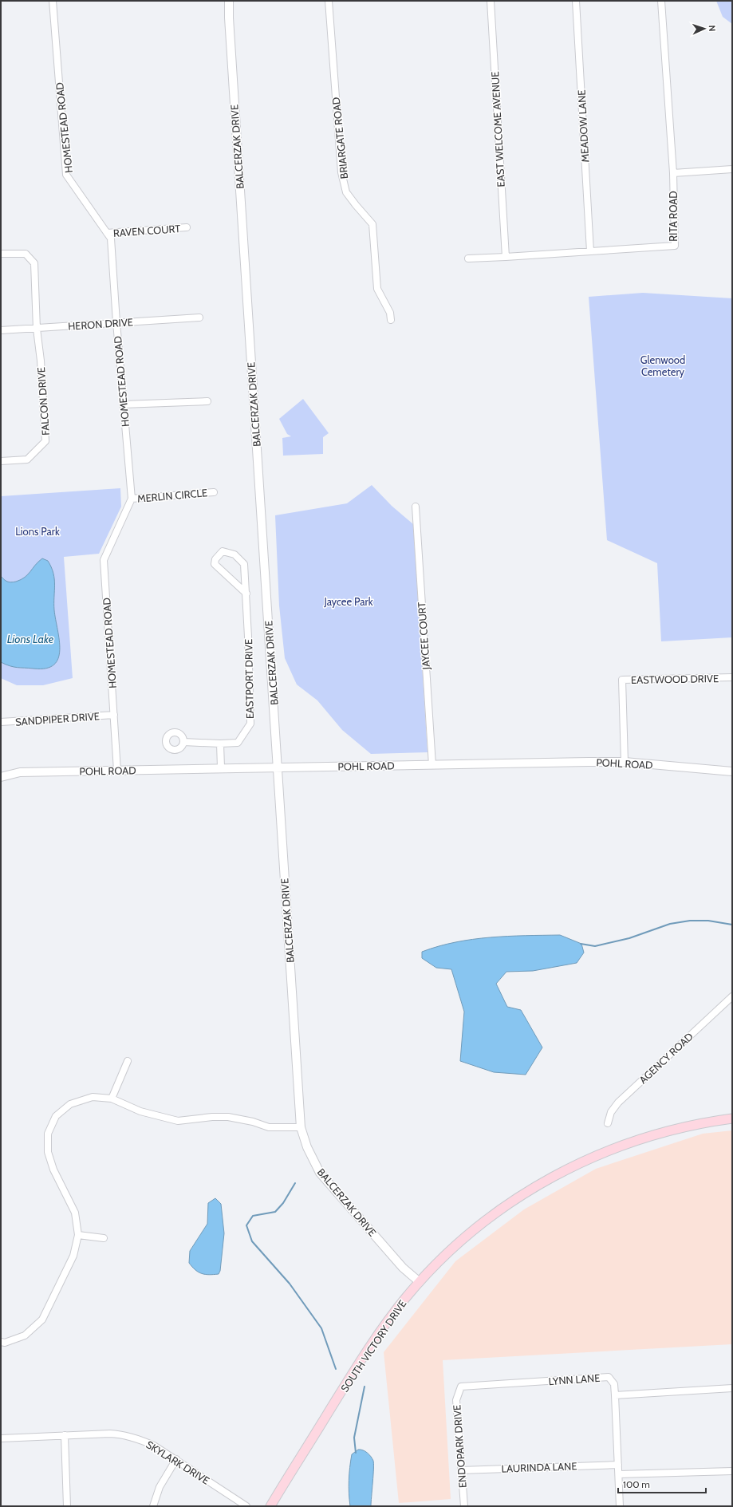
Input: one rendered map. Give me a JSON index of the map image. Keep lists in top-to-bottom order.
{
  "streets": {
    "main road": ["SOUTH VICTORY DRIVE"],
    "street": [
      "MEADOW LANE",
      "HOMESTEAD ROAD",
      "EAST WELCOME AVENUE",
      "BRIARGATE ROAD",
      "BALCERZAK DRIVE",
      "RITA ROAD",
      "RAVEN COURT",
      "HERON DRIVE",
      "FALCON DRIVE",
      "MERLIN CIRCLE",
      "JAYCEE COURT",
      "EASTPORT DRIVE",
      "EASTWOOD DRIVE",
      "SANDPIPER DRIVE",
      "POHL ROAD",
      "AGENCY ROAD",
      "LYNN LANE",
      "ENDOPARK DRIVE",
      "SKYLARK DRIVE",
      "LAURINDA LANE"
    ]
  },
  "crossings": [
    ["MEADOW LANE", "RITA ROAD"],
    ["HOMESTEAD ROAD", "RAVEN COURT"],
    ["HOMESTEAD ROAD", "HERON DRIVE"],
    ["HOMESTEAD ROAD", "MERLIN CIRCLE"],
    ["HOMESTEAD ROAD", "SANDPIPER DRIVE"],
    ["HOMESTEAD ROAD", "POHL ROAD"],
    ["EAST WELCOME AVENUE", "RITA ROAD"],
    ["BALCERZAK DRIVE", "POHL ROAD"],
    ["BALCERZAK DRIVE", "SOUTH VICTORY DRIVE"],
    ["HERON DRIVE", "FALCON DRIVE"],
    ["JAYCEE COURT", "POHL ROAD"],
    ["EASTWOOD DRIVE", "POHL ROAD"],
    ["LYNN LANE", "ENDOPARK DRIVE"],
    ["ENDOPARK DRIVE", "LAURINDA LANE"]
  ],
  "water": ["Lions Lake"],
  "parks": ["Glenwood Cemetery", "Lions Park", "Jaycee Park"],
  "scale_bar": "100 m",
  "north": "right"
}
